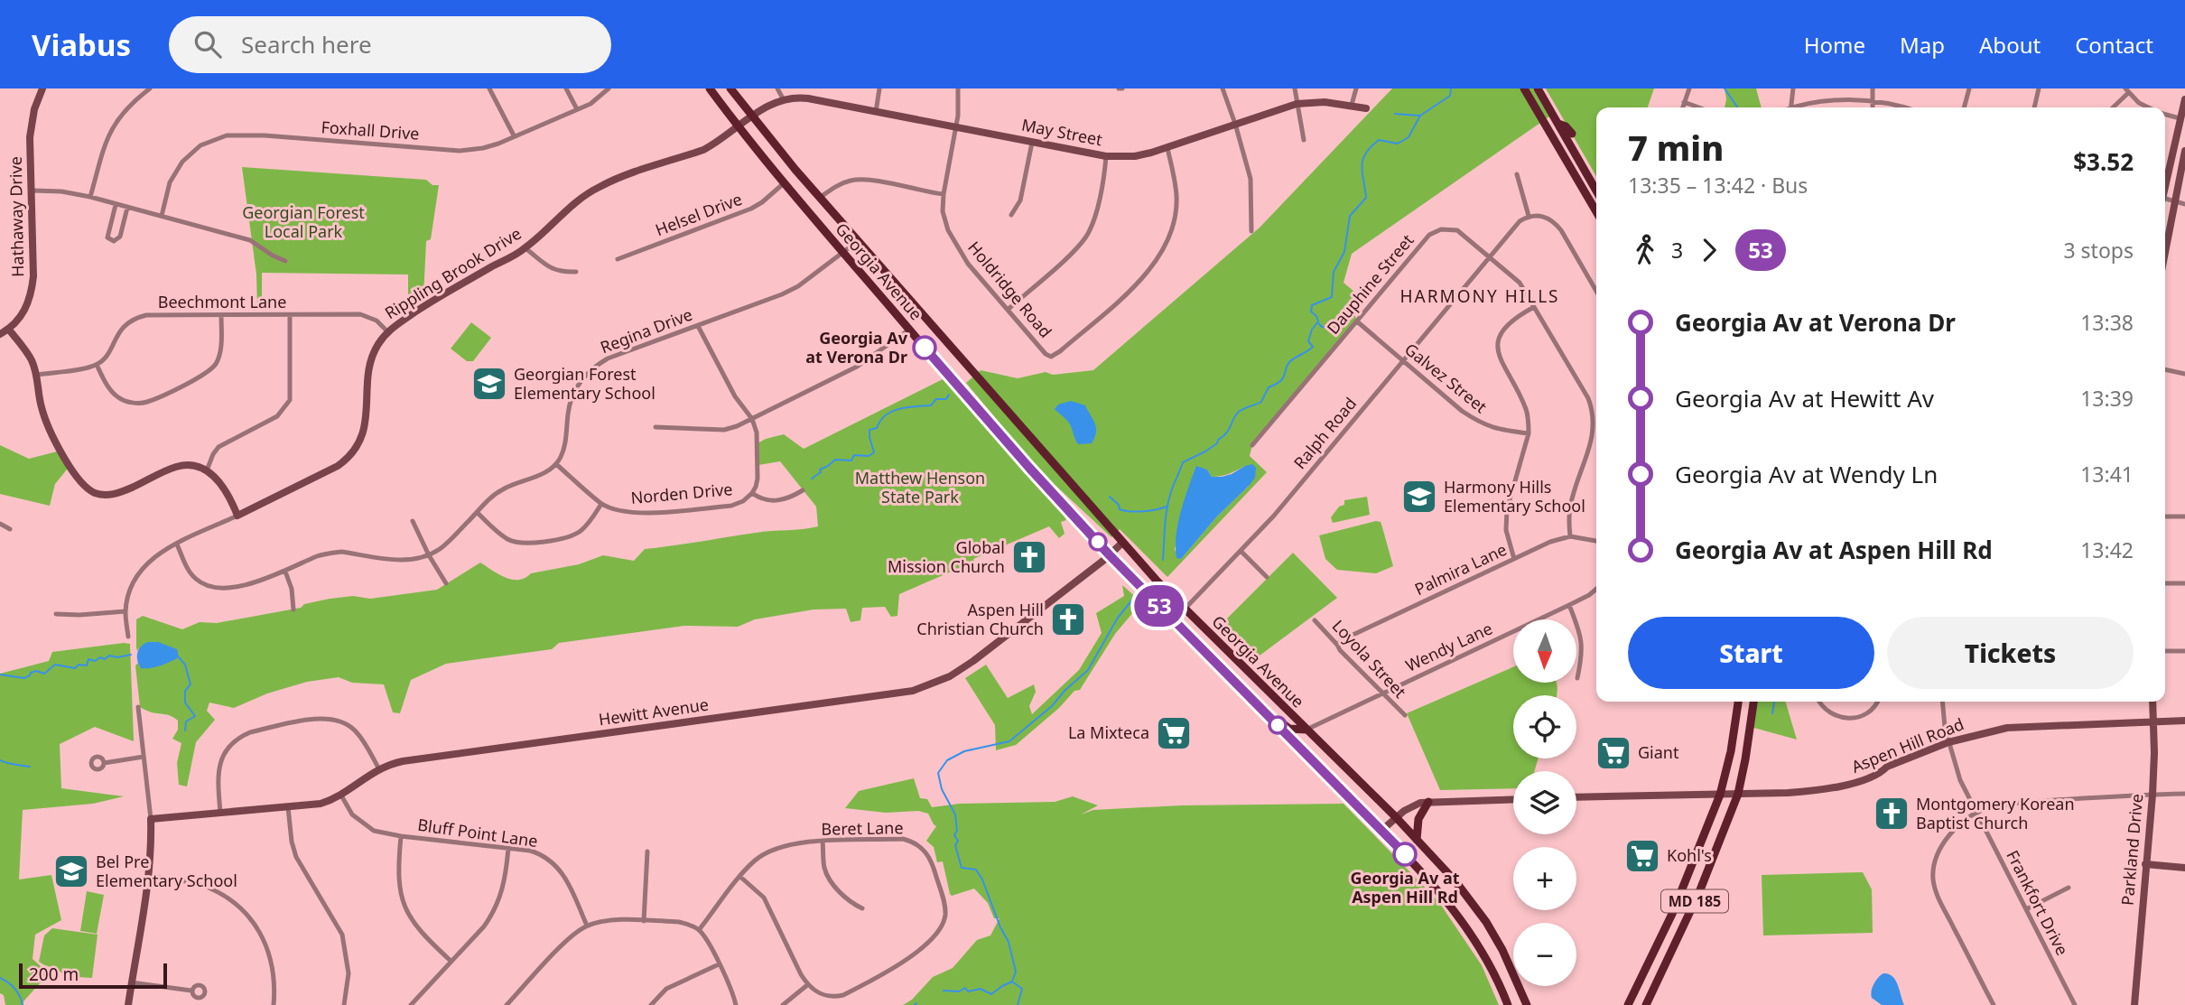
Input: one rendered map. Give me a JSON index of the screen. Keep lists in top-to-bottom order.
{
  "streets": {
    "main road": ["Georgia Avenue", "MD 185"],
    "street": [
      "Foxhall Drive",
      "May Street",
      "Helsel Drive",
      "Hathaway Drive",
      "Rippling Brook Drive",
      "Dauphine Street",
      "Holdridge Road",
      "Beechmont Lane",
      "Regina Drive",
      "Galvez Street",
      "Ralph Road",
      "Norden Drive",
      "Palmira Lane",
      "Wendy Lane",
      "Loyola Street",
      "Hewitt Avenue",
      "Aspen Hill Road",
      "Beret Lane",
      "Bluff Point Lane",
      "Parkland Drive",
      "Frankfort Drive"
    ]
  },
  "crossings": [
    ["May Street", "Holdridge Road"],
    ["Helsel Drive", "Georgia Avenue"],
    ["Georgia Avenue", "Rippling Brook Drive"],
    ["Georgia Avenue", "Regina Drive"],
    ["Georgia Avenue", "Ralph Road"],
    ["Georgia Avenue", "Wendy Lane"],
    ["Georgia Avenue", "Hewitt Avenue"],
    ["Rippling Brook Drive", "Beechmont Lane"],
    ["Dauphine Street", "Galvez Street"],
    ["Dauphine Street", "Ralph Road"],
    ["Dauphine Street", "Palmira Lane"],
    ["Regina Drive", "Norden Drive"],
    ["Galvez Street", "Ralph Road"],
    ["Palmira Lane", "Loyola Street"],
    ["Wendy Lane", "Loyola Street"],
    ["Hewitt Avenue", "Bluff Point Lane"],
    ["Aspen Hill Road", "Parkland Drive"],
    ["Aspen Hill Road", "MD 185"],
    ["Aspen Hill Road", "Frankfort Drive"]
  ],
  "districts": ["HARMONY HILLS"],
  "parks": ["Georgian Forest Local Park", "Matthew Henson State Park"],
  "places": {
    "other": ["Georgia Av at Verona Dr", "Georgia Av at Aspen Hill Rd"],
    "school or university": ["Georgian Forest Elementary School", "Harmony Hills Elementary School", "Bel Pre Elementary School"],
    "church": ["Global Mission Church", "Aspen Hill Christian Church", "Montgomery Korean Baptist Church"],
    "supermarket": ["La Mixteca", "Giant", "Kohl's"]
  },
  "lines": ["bus line 53"],
  "scale_bar": "200 m",
  "north": "bottom",
  "page": {
    "header": "Viabus",
    "search": "Search here",
    "nav": [
      "Home",
      "Map",
      "About",
      "Contact"
    ],
    "on_map": "53",
    "heading": ["7 min", "13:35 – 13:42 · Bus", "$3.52"],
    "legs": ["3", "53", "3 stops"],
    "list": [
      {
        "name": "Georgia Av at Verona Dr",
        "value": "13:38"
      },
      {
        "name": "Georgia Av at Hewitt Av",
        "value": "13:39"
      },
      {
        "name": "Georgia Av at Wendy Ln",
        "value": "13:41"
      },
      {
        "name": "Georgia Av at Aspen Hill Rd",
        "value": "13:42"
      }
    ],
    "buttons": ["Start", "Tickets"],
    "map_buttons": ["+", "−"],
    "scale": "200 m"
  }
}
